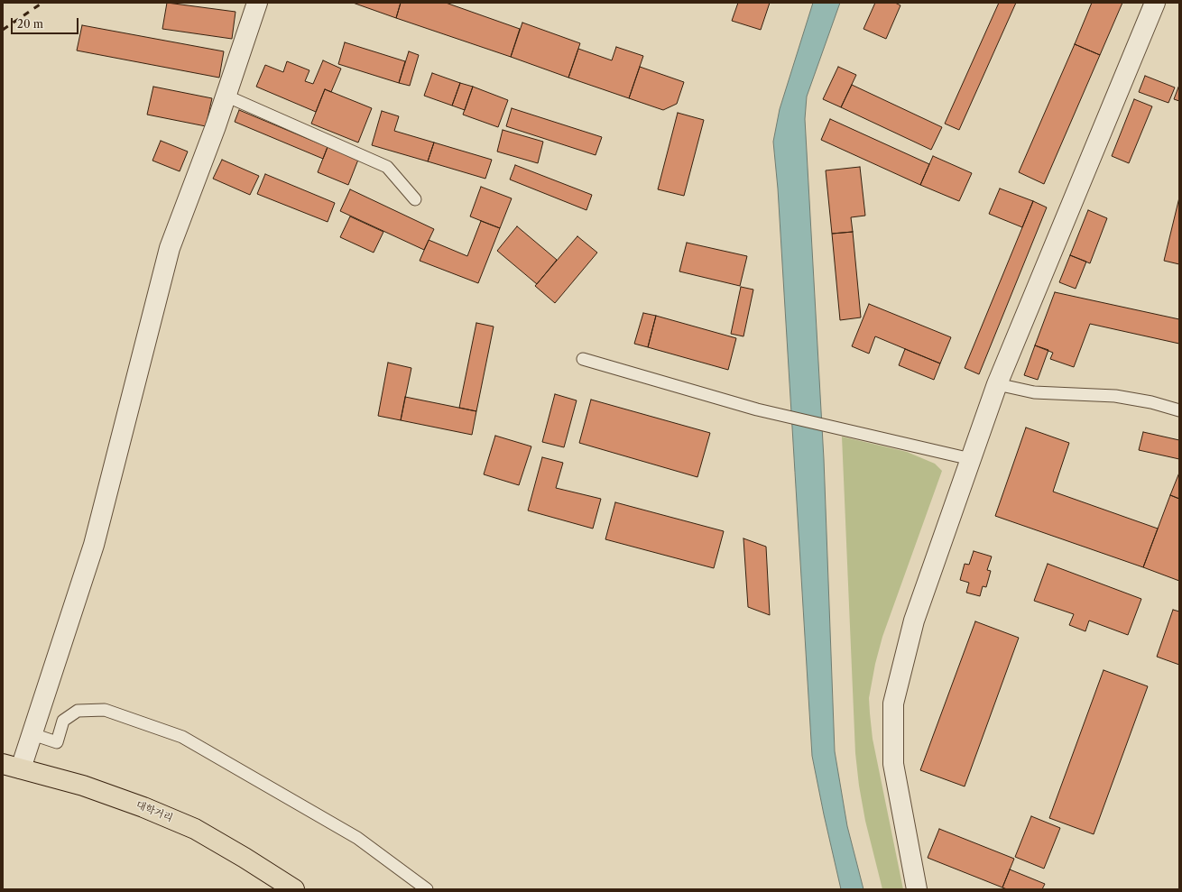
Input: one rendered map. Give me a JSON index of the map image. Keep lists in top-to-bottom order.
{
  "streets": {
    "main road": ["대학거리"]
  },
  "scale_bar": "20 m"
}
